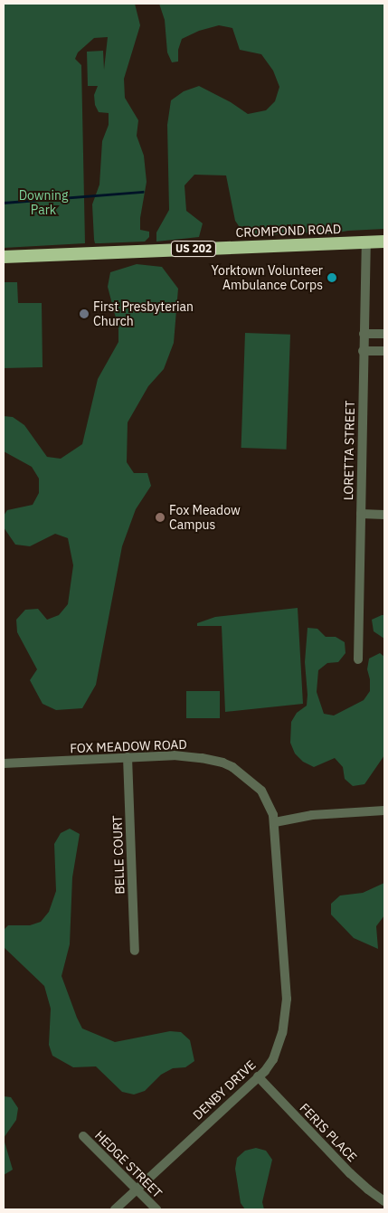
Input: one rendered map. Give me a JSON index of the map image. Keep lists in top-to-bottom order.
{
  "streets": {
    "highway": ["CROMPOND ROAD", "US 202"],
    "street": [
      "LORETTA STREET",
      "FOX MEADOW ROAD",
      "BELLE COURT",
      "DENBY DRIVE",
      "FERIS PLACE",
      "HEDGE STREET"
    ]
  },
  "crossings": [
    ["CROMPOND ROAD", "LORETTA STREET"],
    ["FOX MEADOW ROAD", "BELLE COURT"],
    ["FOX MEADOW ROAD", "DENBY DRIVE"],
    ["DENBY DRIVE", "FERIS PLACE"],
    ["DENBY DRIVE", "HEDGE STREET"]
  ],
  "parks": ["Downing Park"],
  "places": ["Yorktown Volunteer Ambulance Corps", "First Presbyterian Church", "Fox Meadow Campus"]
}
